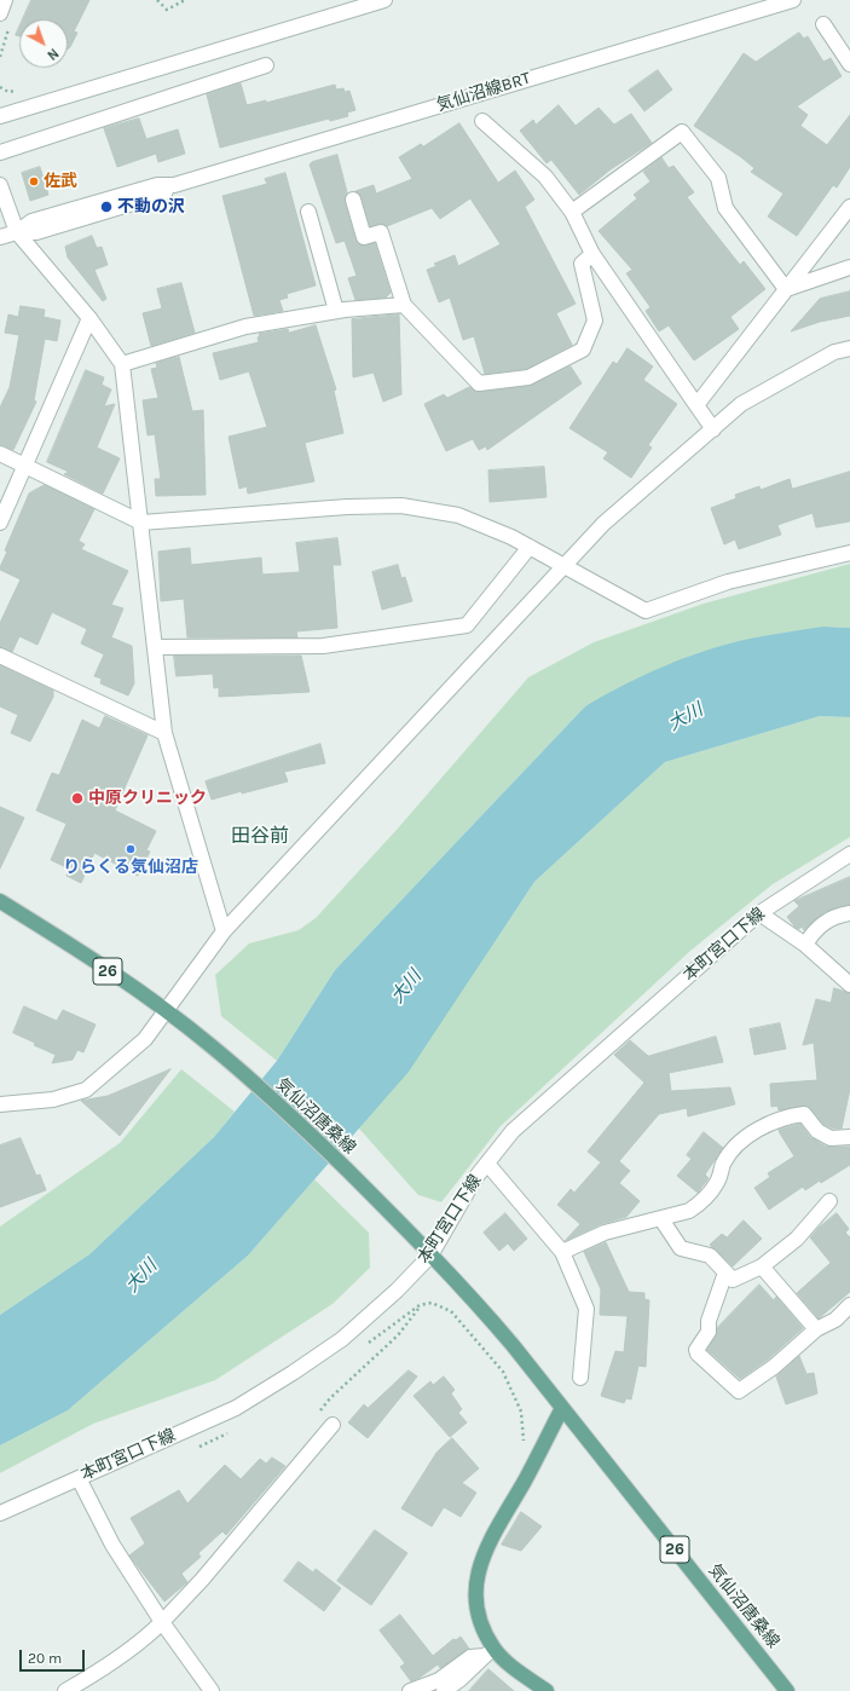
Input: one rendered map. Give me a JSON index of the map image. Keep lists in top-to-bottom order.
{
  "streets": {
    "main road": ["26", "気仙沼唐桑線"],
    "street": ["気仙沼線BRT", "本町宮口下線"]
  },
  "crossings": [
    ["本町宮口下線", "気仙沼唐桑線"]
  ],
  "districts": ["田谷前"],
  "water": ["大川"],
  "places": [
    "佐武",
    "不動の沢",
    "中原クリニック",
    "りらくる気仙沼店"
  ],
  "scale_bar": "20 m",
  "north": "bottom right"
}
